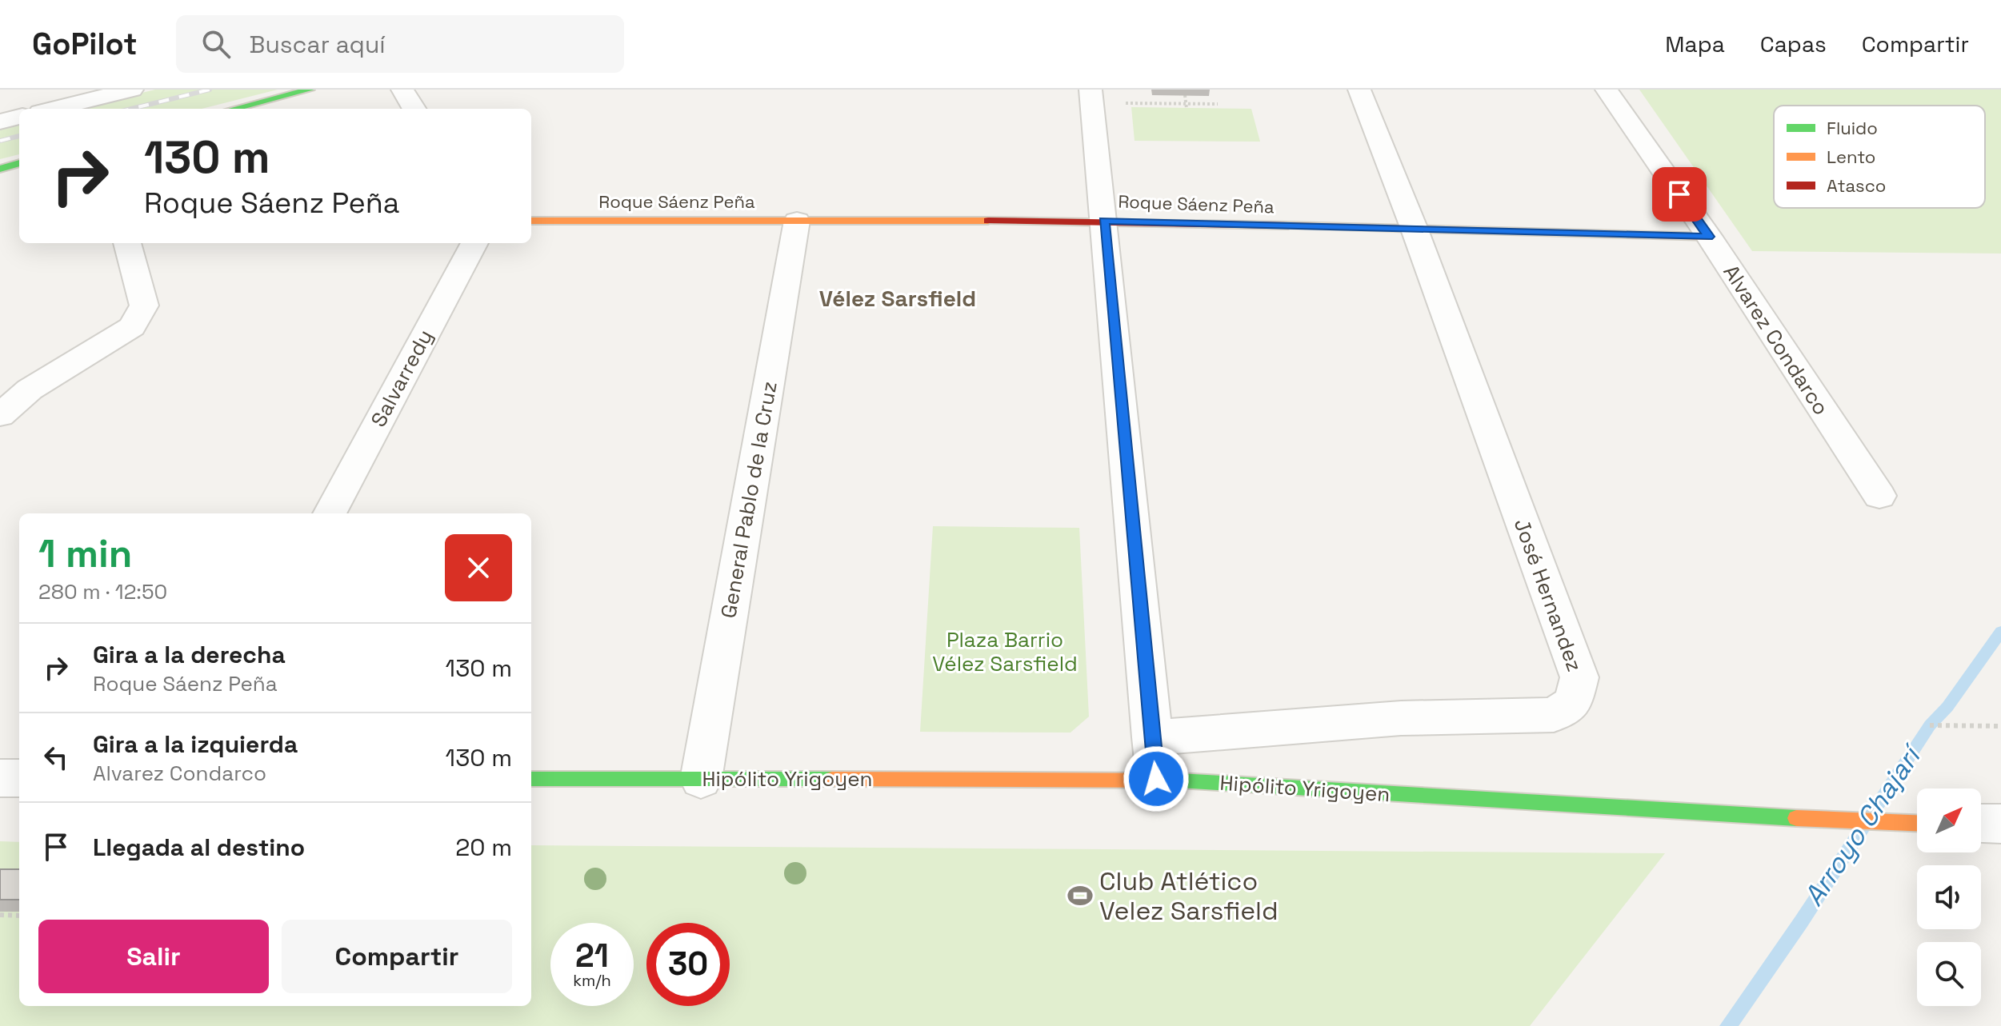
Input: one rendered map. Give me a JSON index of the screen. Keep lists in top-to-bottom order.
{
  "streets": {
    "street": [
      "Roque Sáenz Peña",
      "Alvarez Condarco",
      "Salvarredy",
      "General Pablo de la Cruz",
      "José Hernandez",
      "Hipólito Yrigoyen"
    ]
  },
  "crossings": [
    ["Roque Sáenz Peña", "Alvarez Condarco"],
    ["Roque Sáenz Peña", "General Pablo de la Cruz"],
    ["Roque Sáenz Peña", "José Hernandez"],
    ["General Pablo de la Cruz", "Hipólito Yrigoyen"]
  ],
  "districts": ["Vélez Sarsfield"],
  "water": ["Arroyo Chajarí"],
  "parks": ["Plaza Barrio Vélez Sarsfield"],
  "places": {
    "sports": ["Club Atlético Velez Sarsfield"]
  },
  "legend": ["Fluido", "Lento", "Atasco"],
  "north": "top right",
  "page": {
    "header": "GoPilot",
    "search": "Buscar aquí",
    "nav": ["Mapa", "Capas", "Compartir"],
    "turn": ["130 m", "Roque Sáenz Peña"],
    "heading": ["1 min", "280 m · 12:50"],
    "list": [
      {
        "name": "Gira a la derecha",
        "note": "Roque Sáenz Peña",
        "value": "130 m"
      },
      {
        "name": "Gira a la izquierda",
        "note": "Alvarez Condarco",
        "value": "130 m"
      },
      {
        "name": "Llegada al destino",
        "value": "20 m"
      }
    ],
    "buttons": ["Salir", "Compartir"],
    "speed": "21 km/h",
    "limit": "30"
  }
}
